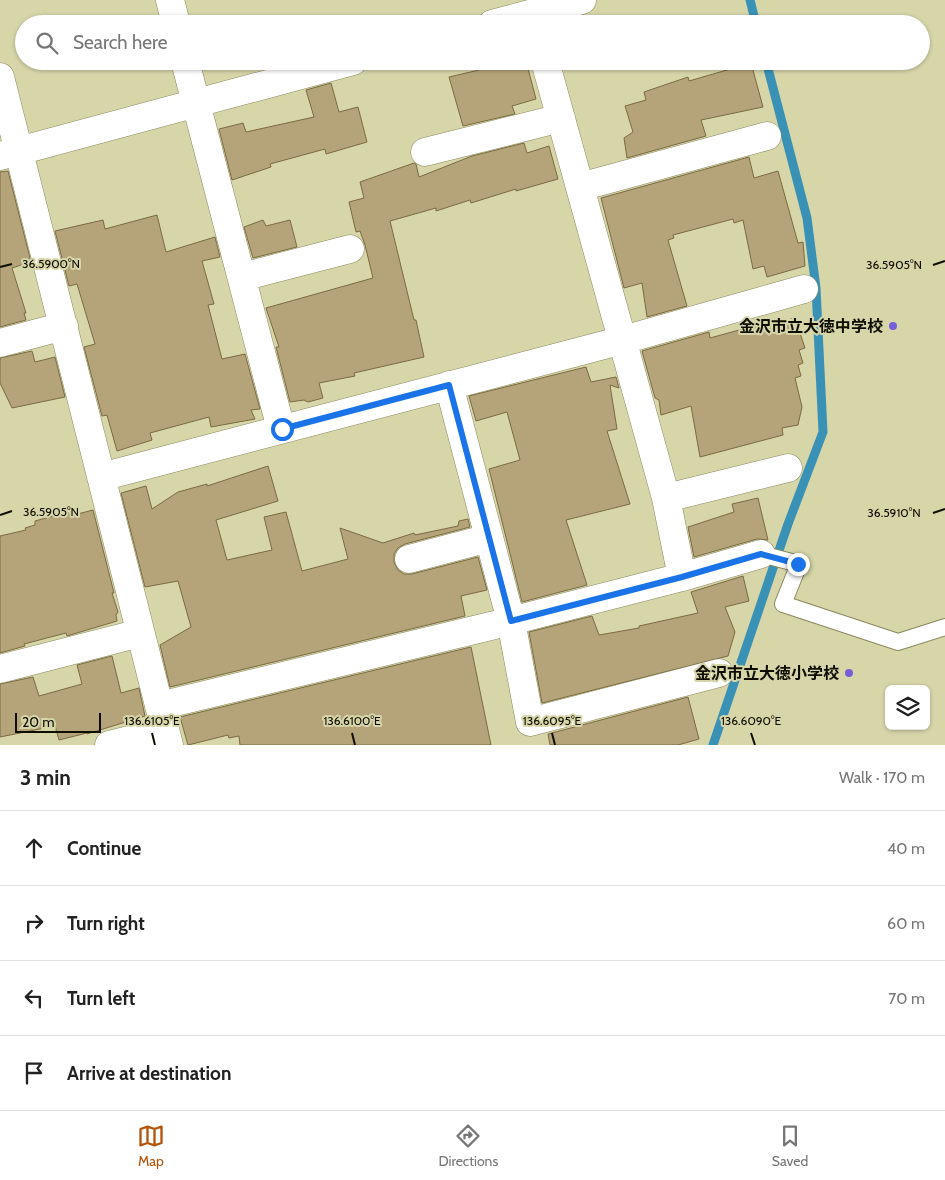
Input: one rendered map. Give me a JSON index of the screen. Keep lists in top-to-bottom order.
{
  "places": ["金沢市立大徳中学校", "金沢市立大徳小学校"],
  "scale_bar": "20 m",
  "page": {
    "search": "Search here",
    "scale": "20 m",
    "heading": ["3 min", "Walk · 170 m"],
    "list": [
      ["Continue", "40 m"],
      ["Turn right", "60 m"],
      ["Turn left", "70 m"],
      "Arrive at destination"
    ],
    "nav": ["Map", "Directions", "Saved"]
  },
  "coordinates": [
    "36.5900°N",
    "36.5905°N",
    "36.5910°N",
    "136.6105°E",
    "136.6100°E",
    "136.6095°E",
    "136.6090°E"
  ]
}
